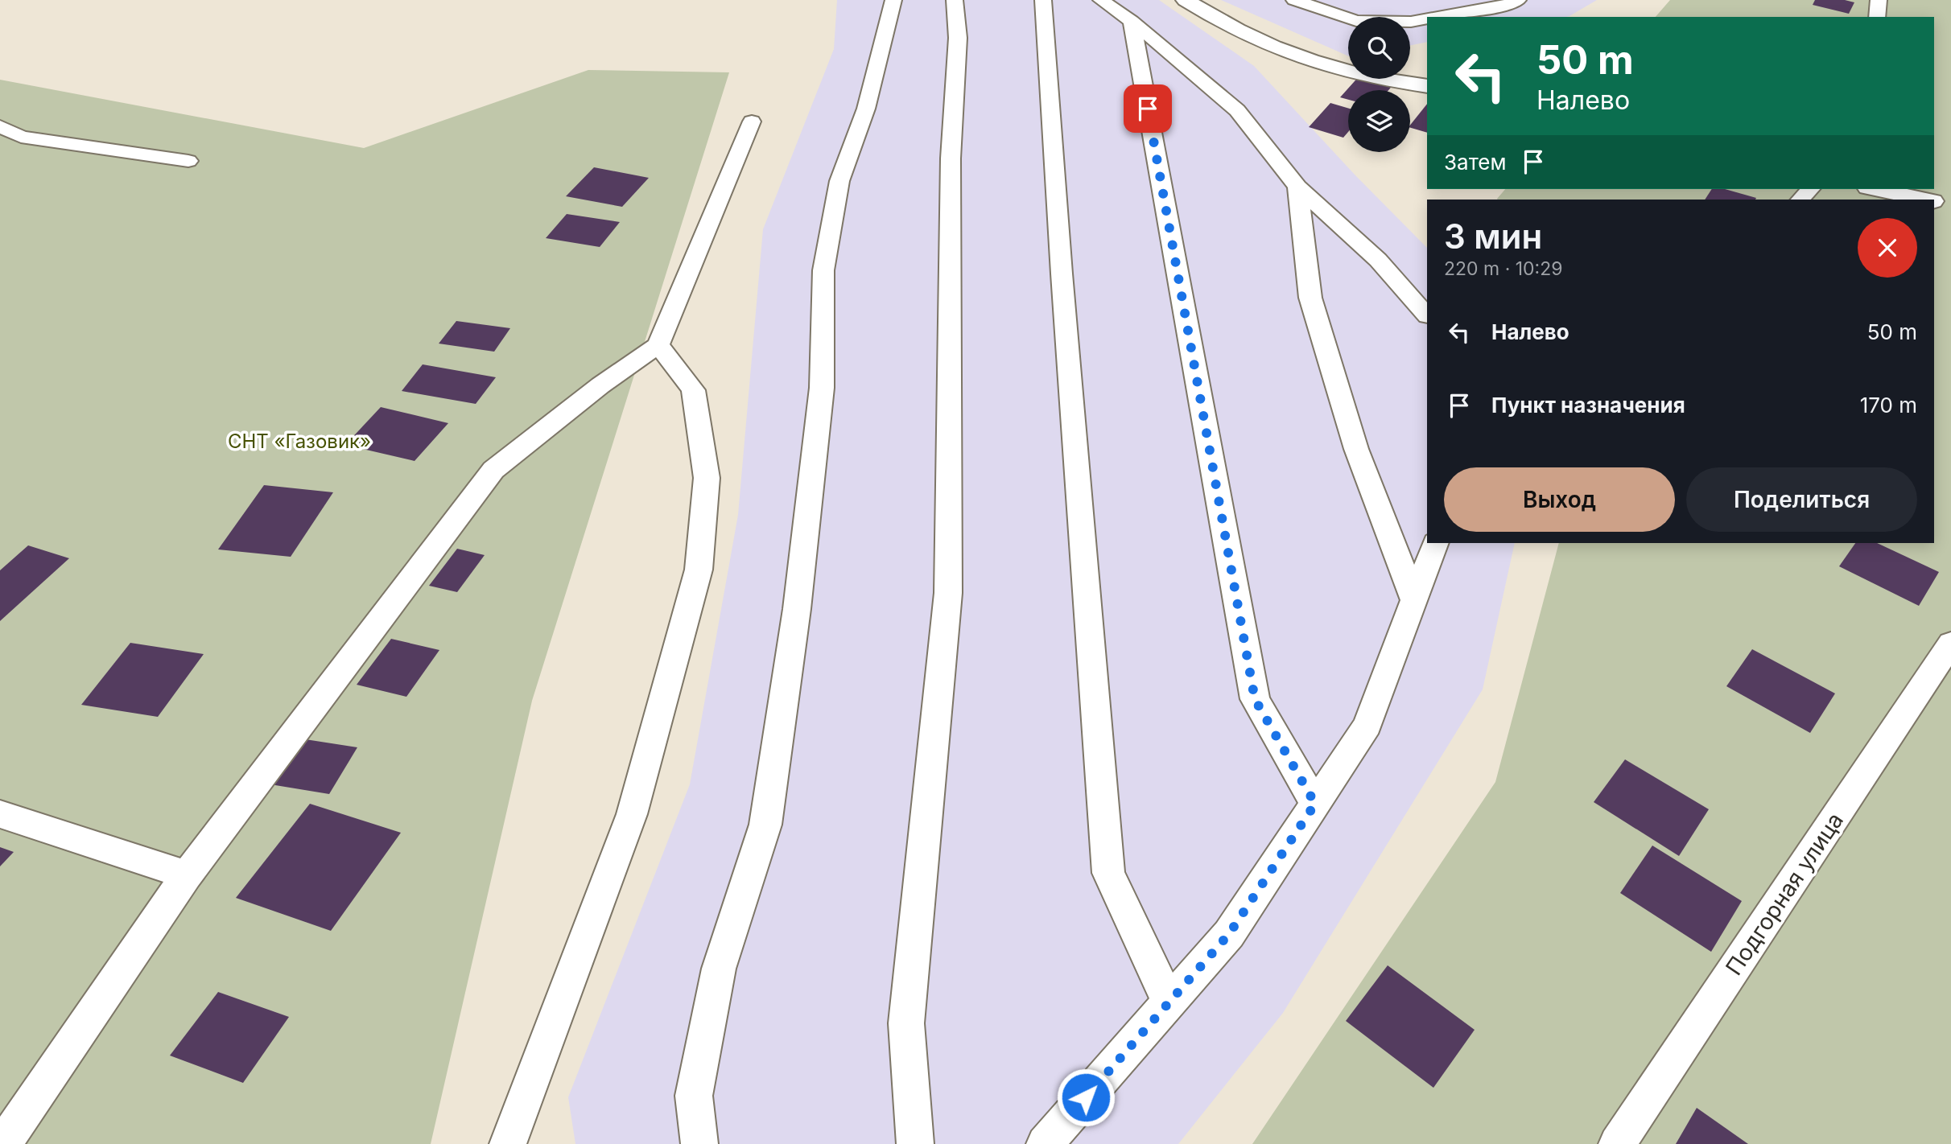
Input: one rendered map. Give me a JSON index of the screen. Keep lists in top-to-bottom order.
{
  "streets": {
    "lane": ["Подгорная улица"]
  },
  "parks": ["СНТ «Газовик»"],
  "page": {
    "turn": ["50 m", "Налево"],
    "then": "Затем",
    "heading": ["3 мин", "220 m · 10:29"],
    "list": [
      {
        "name": "Налево",
        "value": "50 m"
      },
      {
        "name": "Пункт назначения",
        "value": "170 m"
      }
    ],
    "buttons": ["Выход", "Поделиться"]
  }
}
